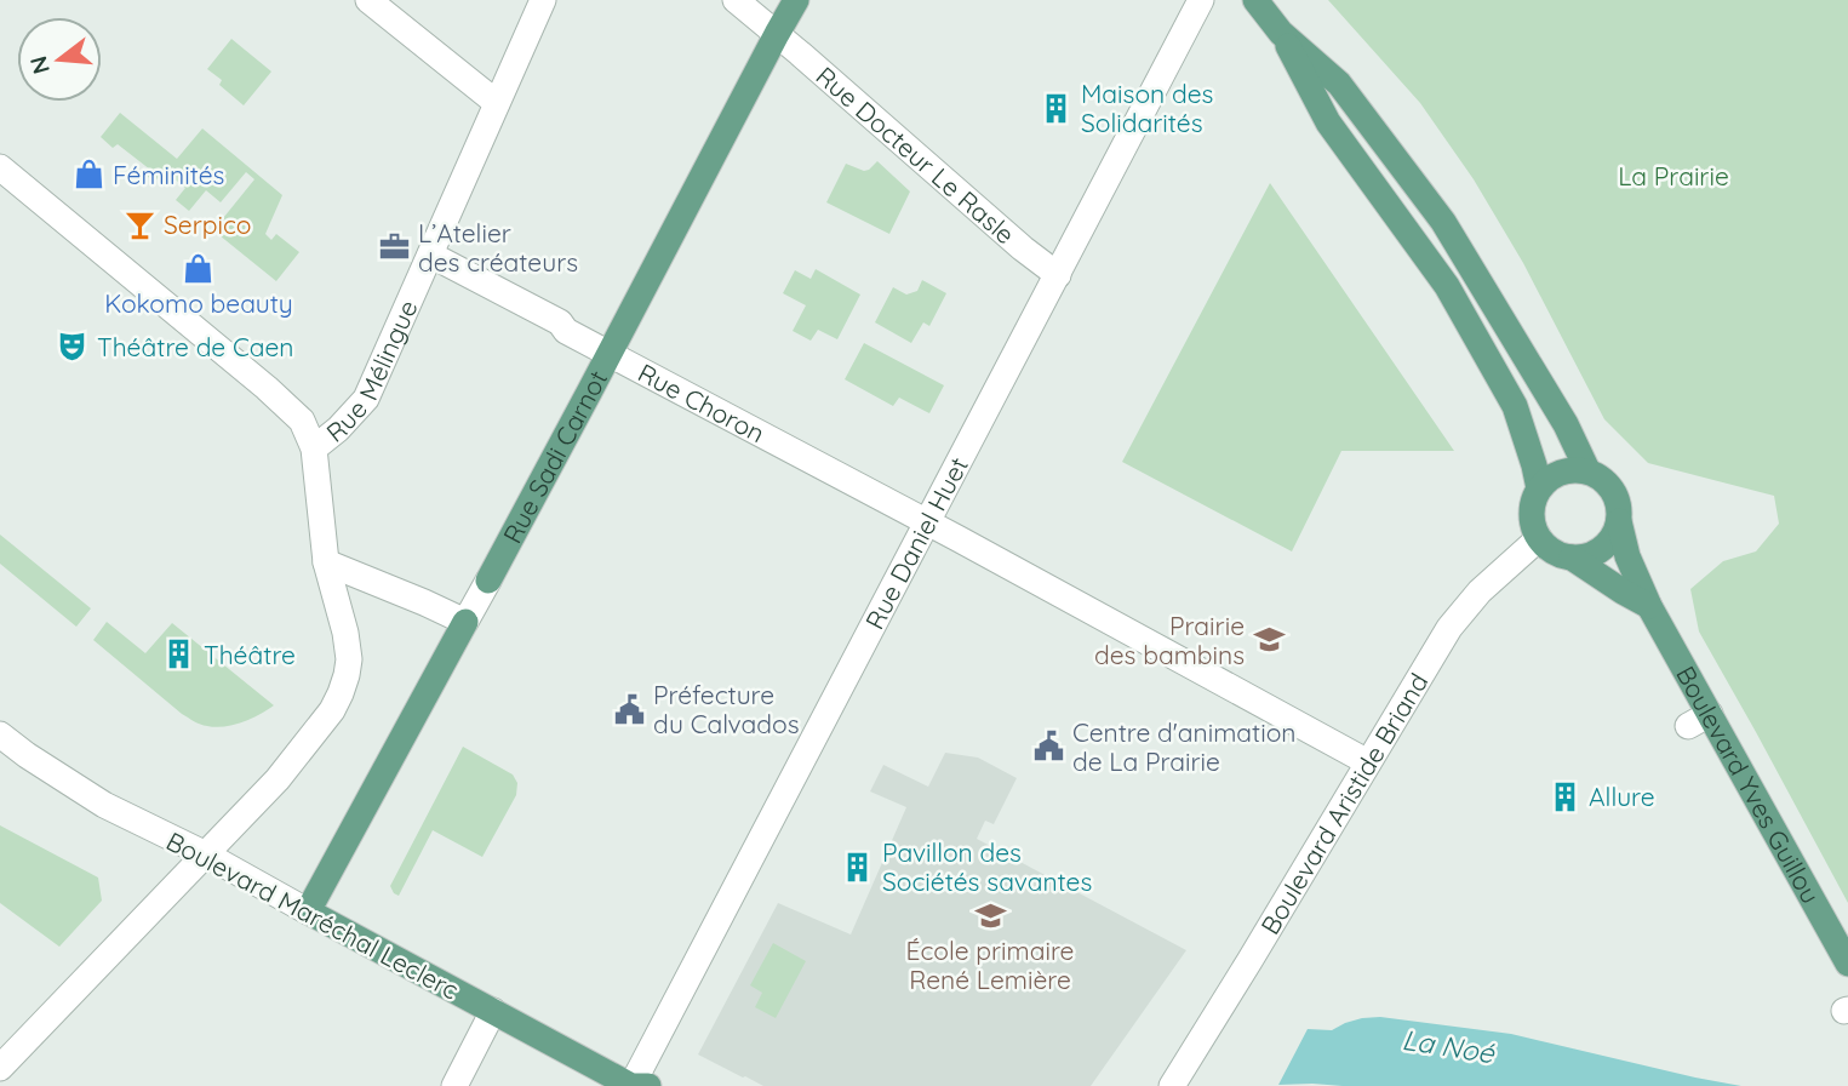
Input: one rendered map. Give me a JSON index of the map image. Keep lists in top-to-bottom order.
{
  "streets": {
    "main road": ["Rue Sadi Carnot", "Boulevard Yves Guillou", "Boulevard Maréchal Leclerc"],
    "street": [
      "Rue Docteur Le Rasle",
      "Rue Mélingue",
      "Rue Choron",
      "Rue Daniel Huet",
      "Boulevard Aristide Briand"
    ]
  },
  "crossings": [
    ["Rue Docteur Le Rasle", "Rue Sadi Carnot"],
    ["Rue Docteur Le Rasle", "Rue Daniel Huet"],
    ["Rue Mélingue", "Rue Choron"],
    ["Rue Mélingue", "Boulevard Maréchal Leclerc"],
    ["Rue Choron", "Rue Sadi Carnot"],
    ["Rue Choron", "Rue Daniel Huet"],
    ["Rue Choron", "Boulevard Aristide Briand"],
    ["Rue Sadi Carnot", "Boulevard Maréchal Leclerc"],
    ["Rue Daniel Huet", "Boulevard Maréchal Leclerc"],
    ["Boulevard Yves Guillou", "Boulevard Aristide Briand"]
  ],
  "water": ["La Noé"],
  "parks": ["La Prairie"],
  "places": {
    "building": [
      "Maison des Solidarités",
      "Théâtre",
      "Allure",
      "Pavillon des Sociétés savantes"
    ],
    "shop": ["Féminités", "Kokomo beauty"],
    "bar": ["Serpico"],
    "office": ["L’Atelier des créateurs"],
    "theatre": ["Théâtre de Caen"],
    "school or university": ["Prairie des bambins", "École primaire René Lemière"],
    "public building": ["Préfecture du Calvados", "Centre d'animation de La Prairie"]
  },
  "north": "left"
}
